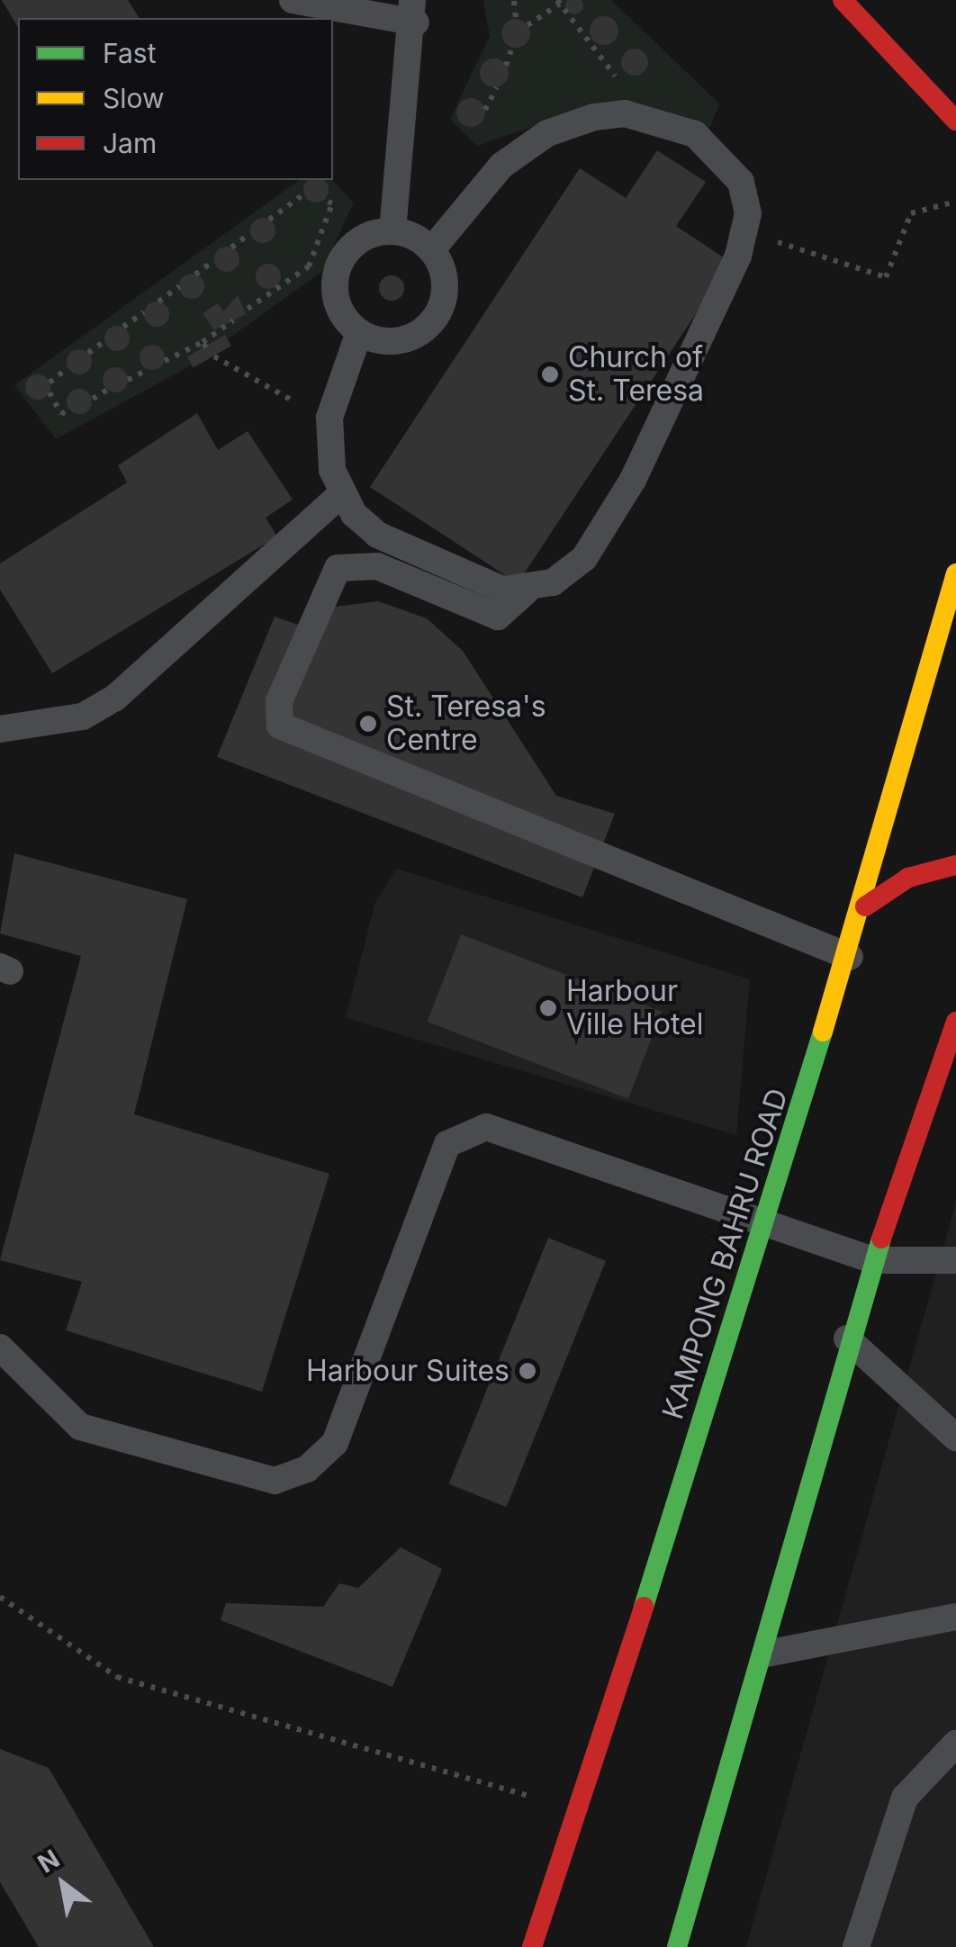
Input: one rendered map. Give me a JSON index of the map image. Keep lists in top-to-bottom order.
{
  "streets": {
    "main road": ["KAMPONG BAHRU ROAD"]
  },
  "places": [
    "Church of St. Teresa",
    "St. Teresa's Centre",
    "Harbour Ville Hotel",
    "Harbour Suites"
  ],
  "legend": ["Fast", "Slow", "Jam"],
  "north": "top left"
}
